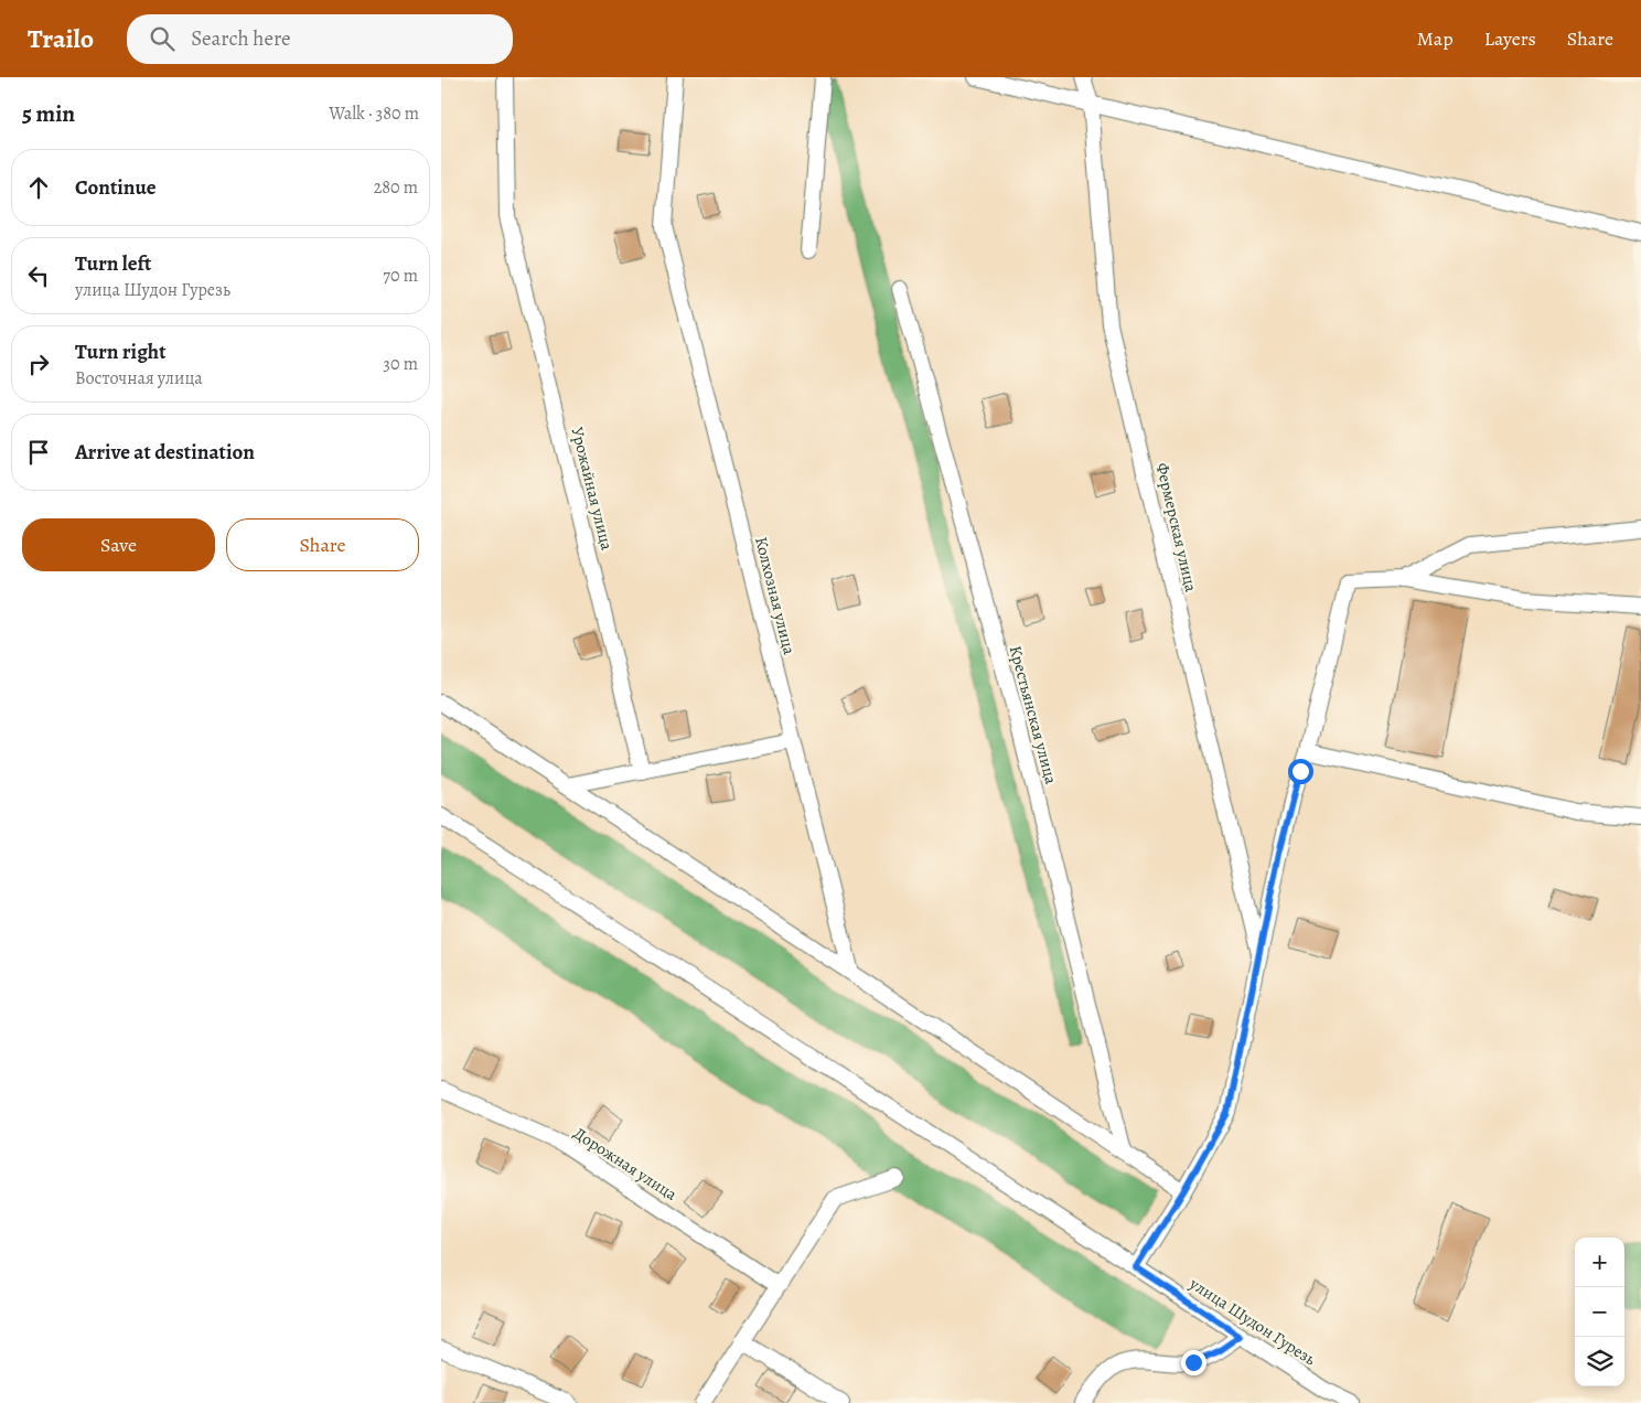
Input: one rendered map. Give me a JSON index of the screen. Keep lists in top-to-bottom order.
{
  "streets": {
    "street": [
      "Урожайная улица",
      "Фермерская улица",
      "Колхозная улица",
      "Крестьянская улица",
      "Дорожная улица",
      "улица Шудон Гурезь"
    ]
  },
  "page": {
    "header": "Trailo",
    "search": "Search here",
    "nav": ["Map", "Layers", "Share"],
    "heading": ["5 min", "Walk · 380 m"],
    "list": [
      ["Continue", "280 m"],
      ["Turn left", "улица Шудон Гурезь", "70 m"],
      ["Turn right", "Восточная улица", "30 m"],
      "Arrive at destination"
    ],
    "buttons": ["Save", "Share"],
    "map_buttons": ["+", "−"]
  }
}
